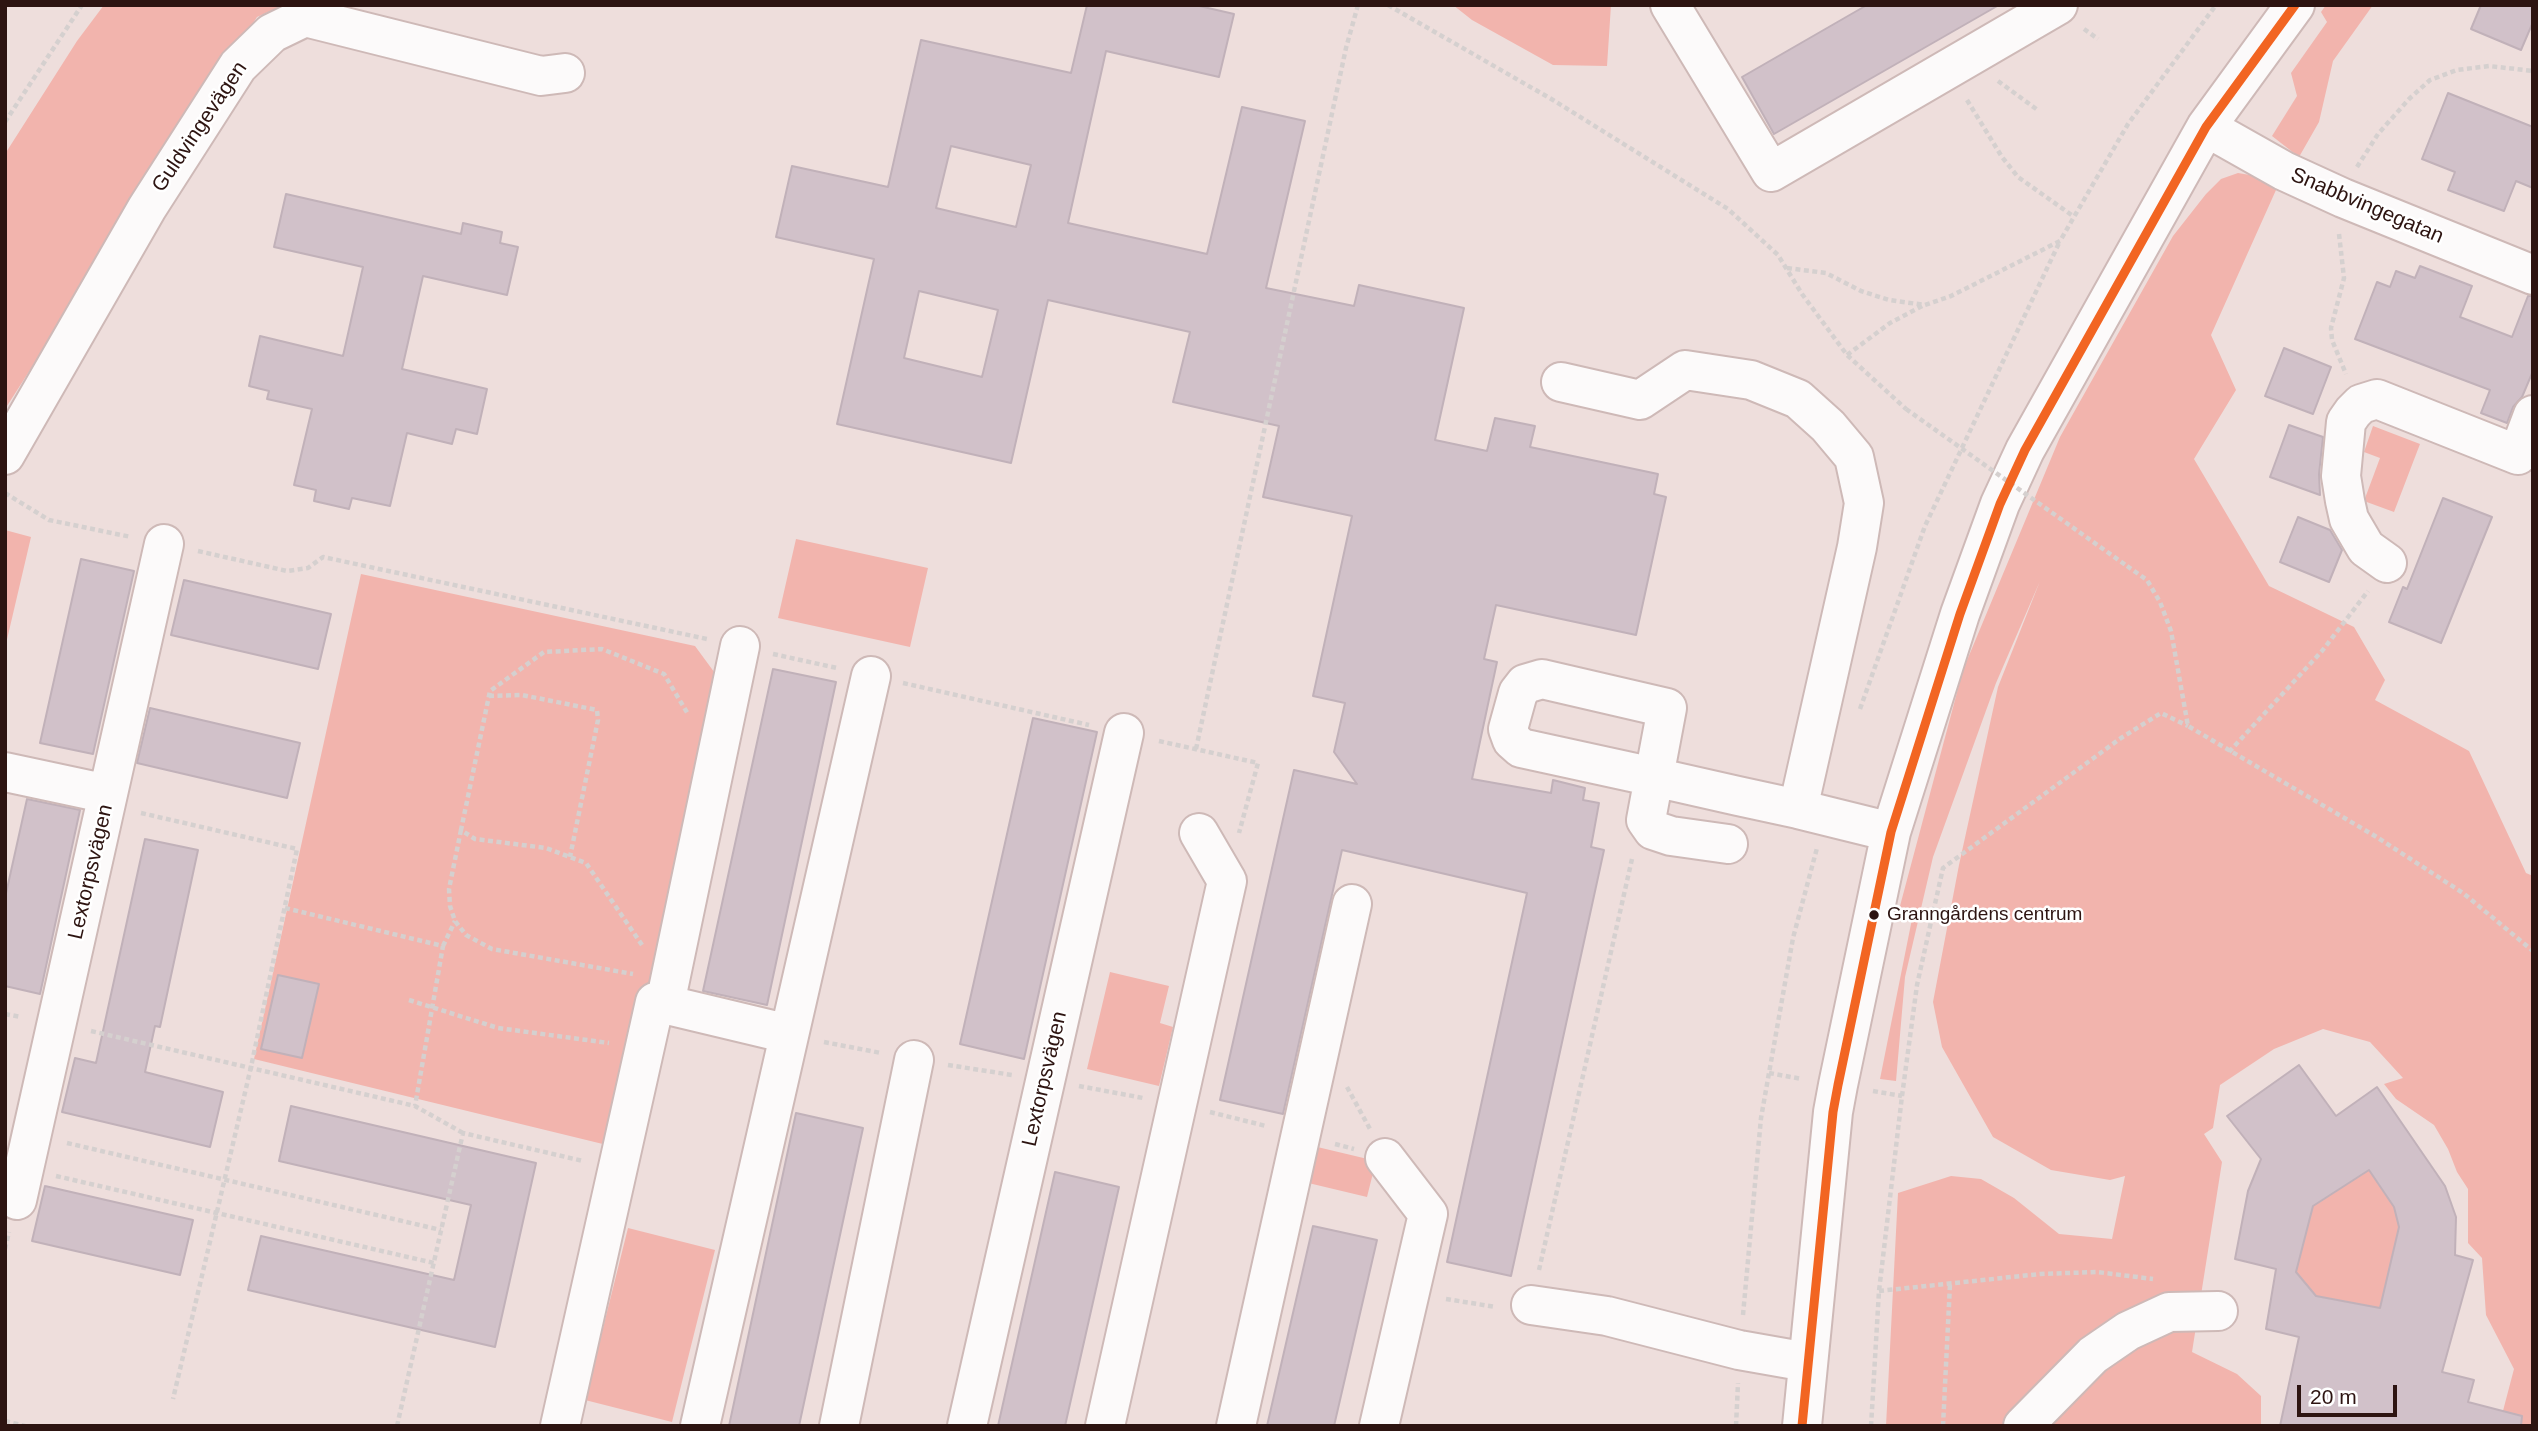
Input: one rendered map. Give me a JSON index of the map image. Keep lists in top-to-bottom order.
{
  "streets": {
    "street": ["Guldvingevägen", "Snabbvingegatan", "Lextorpsvägen"]
  },
  "places": ["Granngårdens centrum"],
  "scale_bar": "20 m"
}
